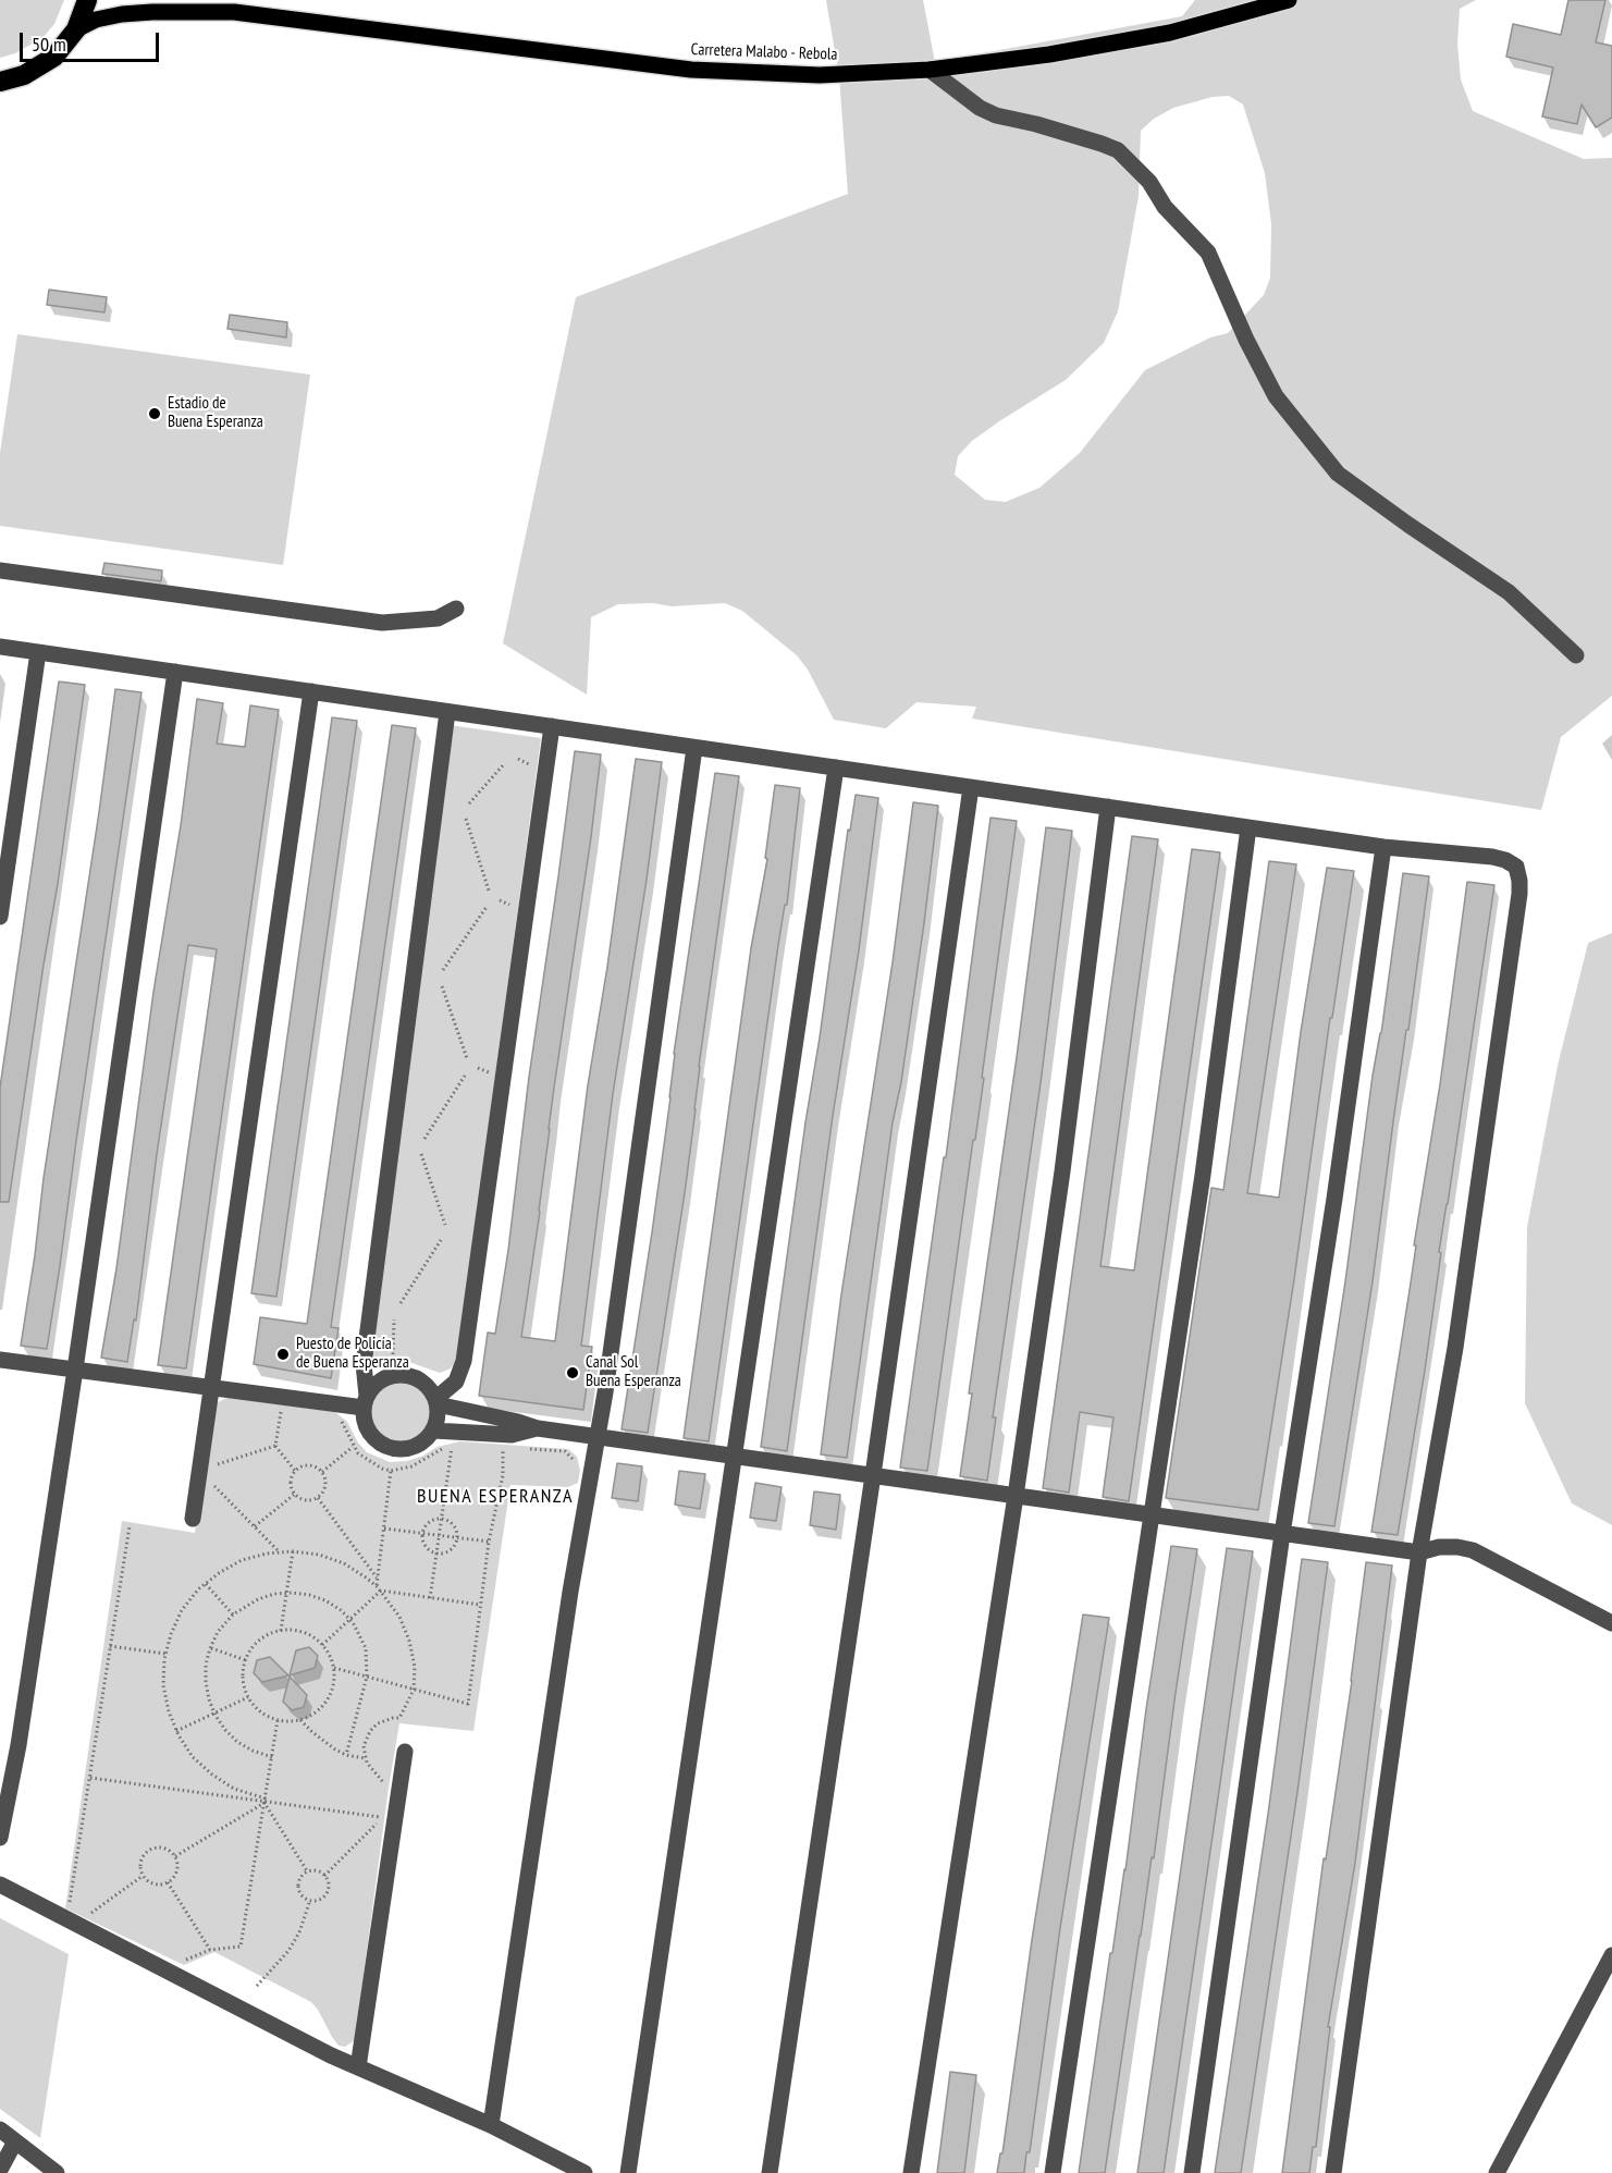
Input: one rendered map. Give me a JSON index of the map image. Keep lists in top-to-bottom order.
{
  "streets": {
    "main road": ["Carretera Malabo - Rebola"]
  },
  "districts": ["BUENA ESPERANZA"],
  "places": ["Estadio de Buena Esperanza", "Puesto de Policía de Buena Esperanza", "Canal Sol Buena Esperanza"],
  "scale_bar": "50 m"
}
